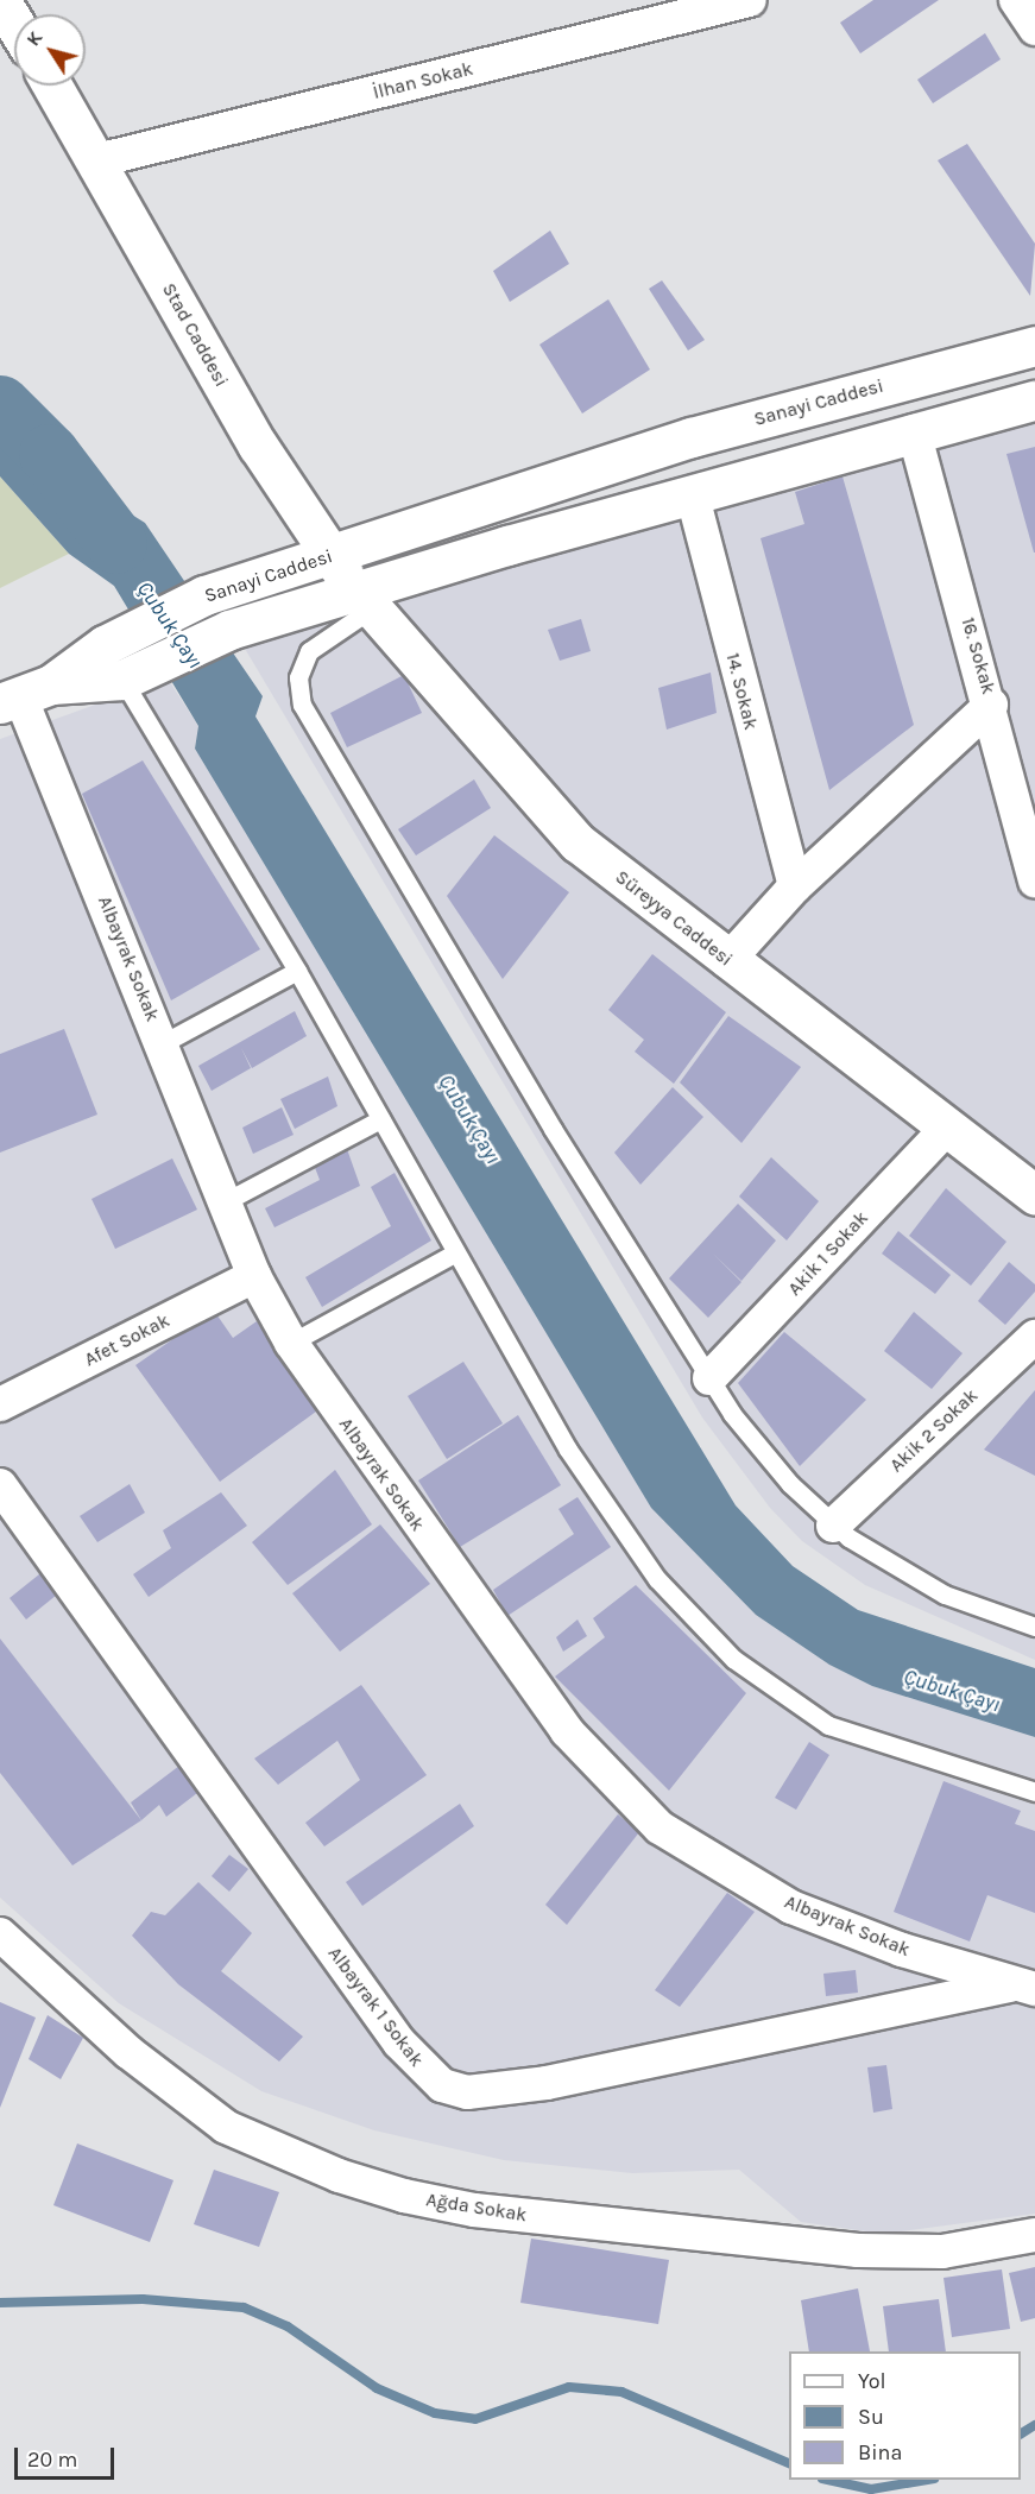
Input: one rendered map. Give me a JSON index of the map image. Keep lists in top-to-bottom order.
{
  "streets": {
    "main road": ["Stad Caddesi", "Sanayi Caddesi", "Süreyya Caddesi"],
    "street": [
      "İlhan Sokak",
      "16. Sokak",
      "14. Sokak",
      "Albayrak Sokak",
      "Akik 1 Sokak",
      "Afet Sokak",
      "Akik 2 Sokak",
      "Albayrak 1 Sokak",
      "Ağda Sokak"
    ]
  },
  "crossings": [
    ["İlhan Sokak", "Stad Caddesi"],
    ["Stad Caddesi", "Sanayi Caddesi"],
    ["Stad Caddesi", "Süreyya Caddesi"],
    ["Sanayi Caddesi", "16. Sokak"],
    ["Sanayi Caddesi", "14. Sokak"],
    ["Sanayi Caddesi", "Süreyya Caddesi"],
    ["Sanayi Caddesi", "Albayrak Sokak"],
    ["Süreyya Caddesi", "Akik 1 Sokak"],
    ["Albayrak Sokak", "Afet Sokak"],
    ["Albayrak Sokak", "Albayrak 1 Sokak"]
  ],
  "water": ["Çubuk Çayı"],
  "legend": ["Yol", "Su", "Bina"],
  "scale_bar": "20 m",
  "north": "top left"
}
